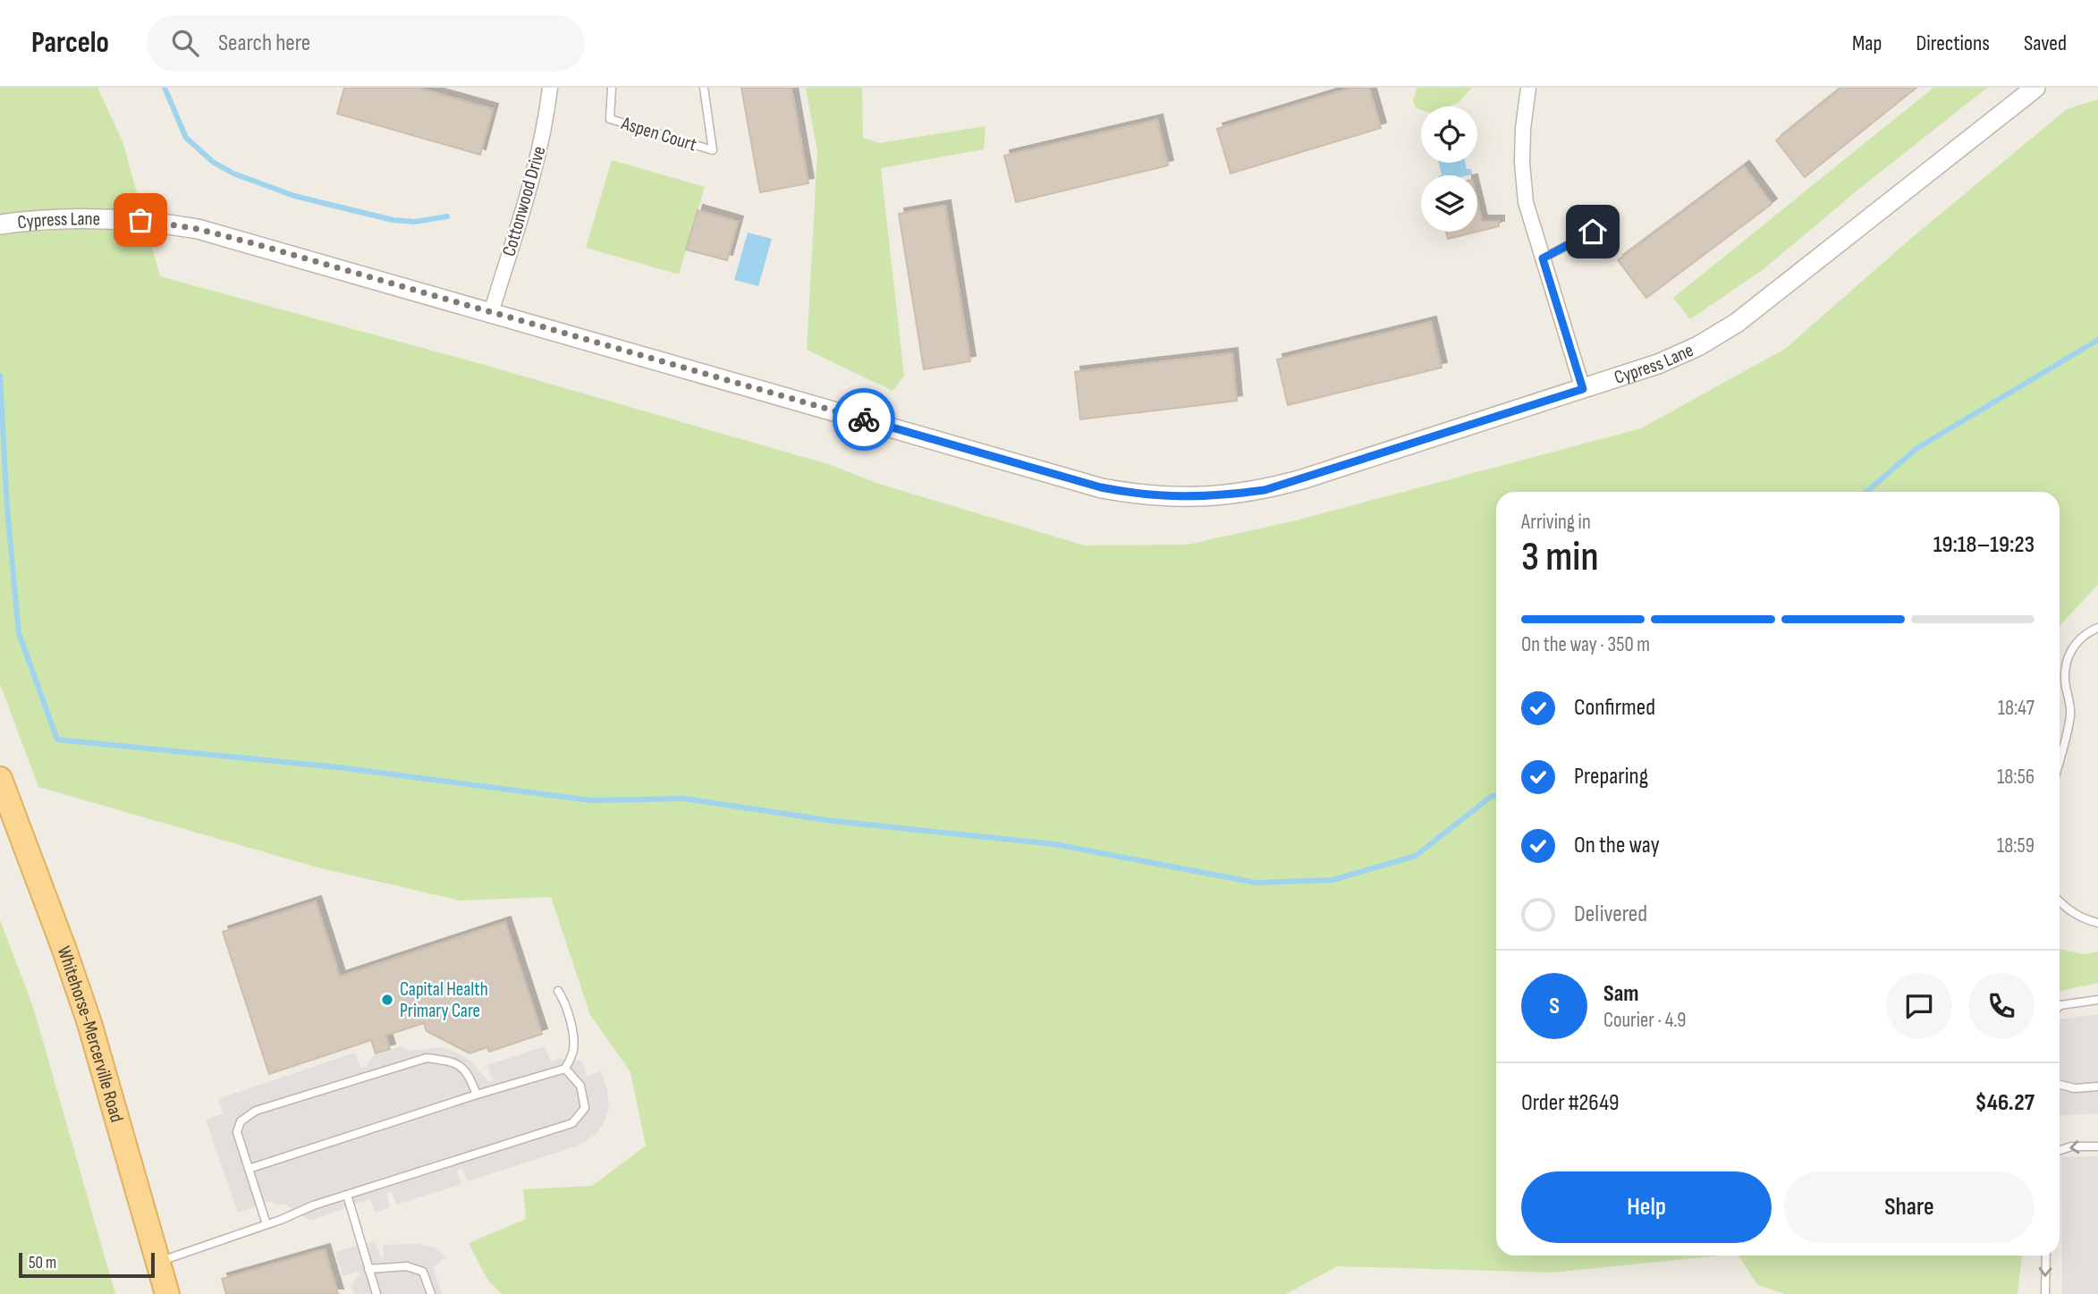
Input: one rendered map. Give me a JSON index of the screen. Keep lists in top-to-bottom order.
{
  "streets": {
    "main road": ["Whitehorse-Mercerville Road"],
    "street": ["Cottonwood Drive", "Cypress Lane"],
    "lane": ["Aspen Court"]
  },
  "crossings": [
    ["Cottonwood Drive", "Cypress Lane"]
  ],
  "places": ["Capital Health Primary Care"],
  "scale_bar": "50 m",
  "page": {
    "header": "Parcelo",
    "search": "Search here",
    "nav": ["Map", "Directions", "Saved"],
    "heading": ["3 min", "Arriving in", "19:18–19:23"],
    "panel": [
      "Sam",
      "Courier · 4.9",
      "Order #2649",
      "$46.27"
    ],
    "bar": "On the way · 350 m",
    "list": [
      ["Confirmed", "18:47"],
      ["Preparing", "18:56"],
      ["On the way", "18:59"],
      "Delivered"
    ],
    "round": "S",
    "buttons": ["Help", "Share"],
    "scale": "50 m"
  }
}
